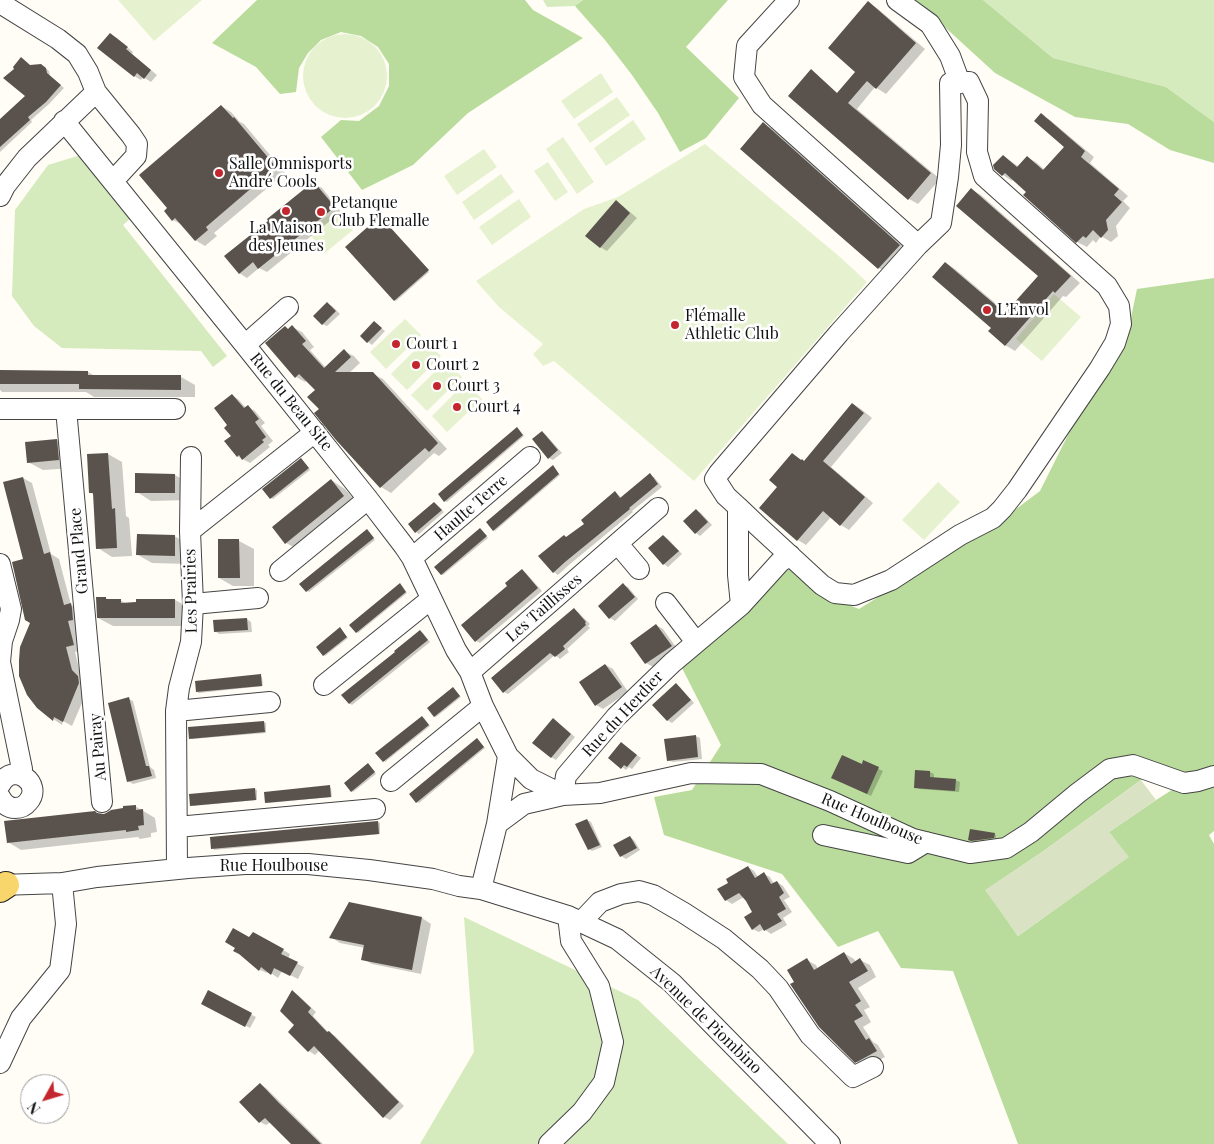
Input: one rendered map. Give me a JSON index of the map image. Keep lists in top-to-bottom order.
{
  "streets": {
    "street": [
      "Rue du Beau Site",
      "Haulte Terre",
      "Grand Place",
      "Les Prairies",
      "Les Taillisses",
      "Rue du Herdier",
      "Au Pairay",
      "Rue Houlbouse",
      "Avenue de Piombino"
    ]
  },
  "crossings": [
    ["Rue du Beau Site", "Haulte Terre"],
    ["Rue du Beau Site", "Les Prairies"],
    ["Rue du Beau Site", "Les Taillisses"],
    ["Grand Place", "Au Pairay"],
    ["Les Prairies", "Rue Houlbouse"],
    ["Rue du Herdier", "Rue Houlbouse"],
    ["Rue Houlbouse", "Avenue de Piombino"]
  ],
  "places": [
    "Salle Omnisports André Cools",
    "La Maison des Jeunes",
    "Petanque Club Flemalle",
    "L’Envol",
    "Flémalle Athletic Club",
    "Court 1",
    "Court 2",
    "Court 3",
    "Court 4"
  ],
  "north": "bottom left"
}
